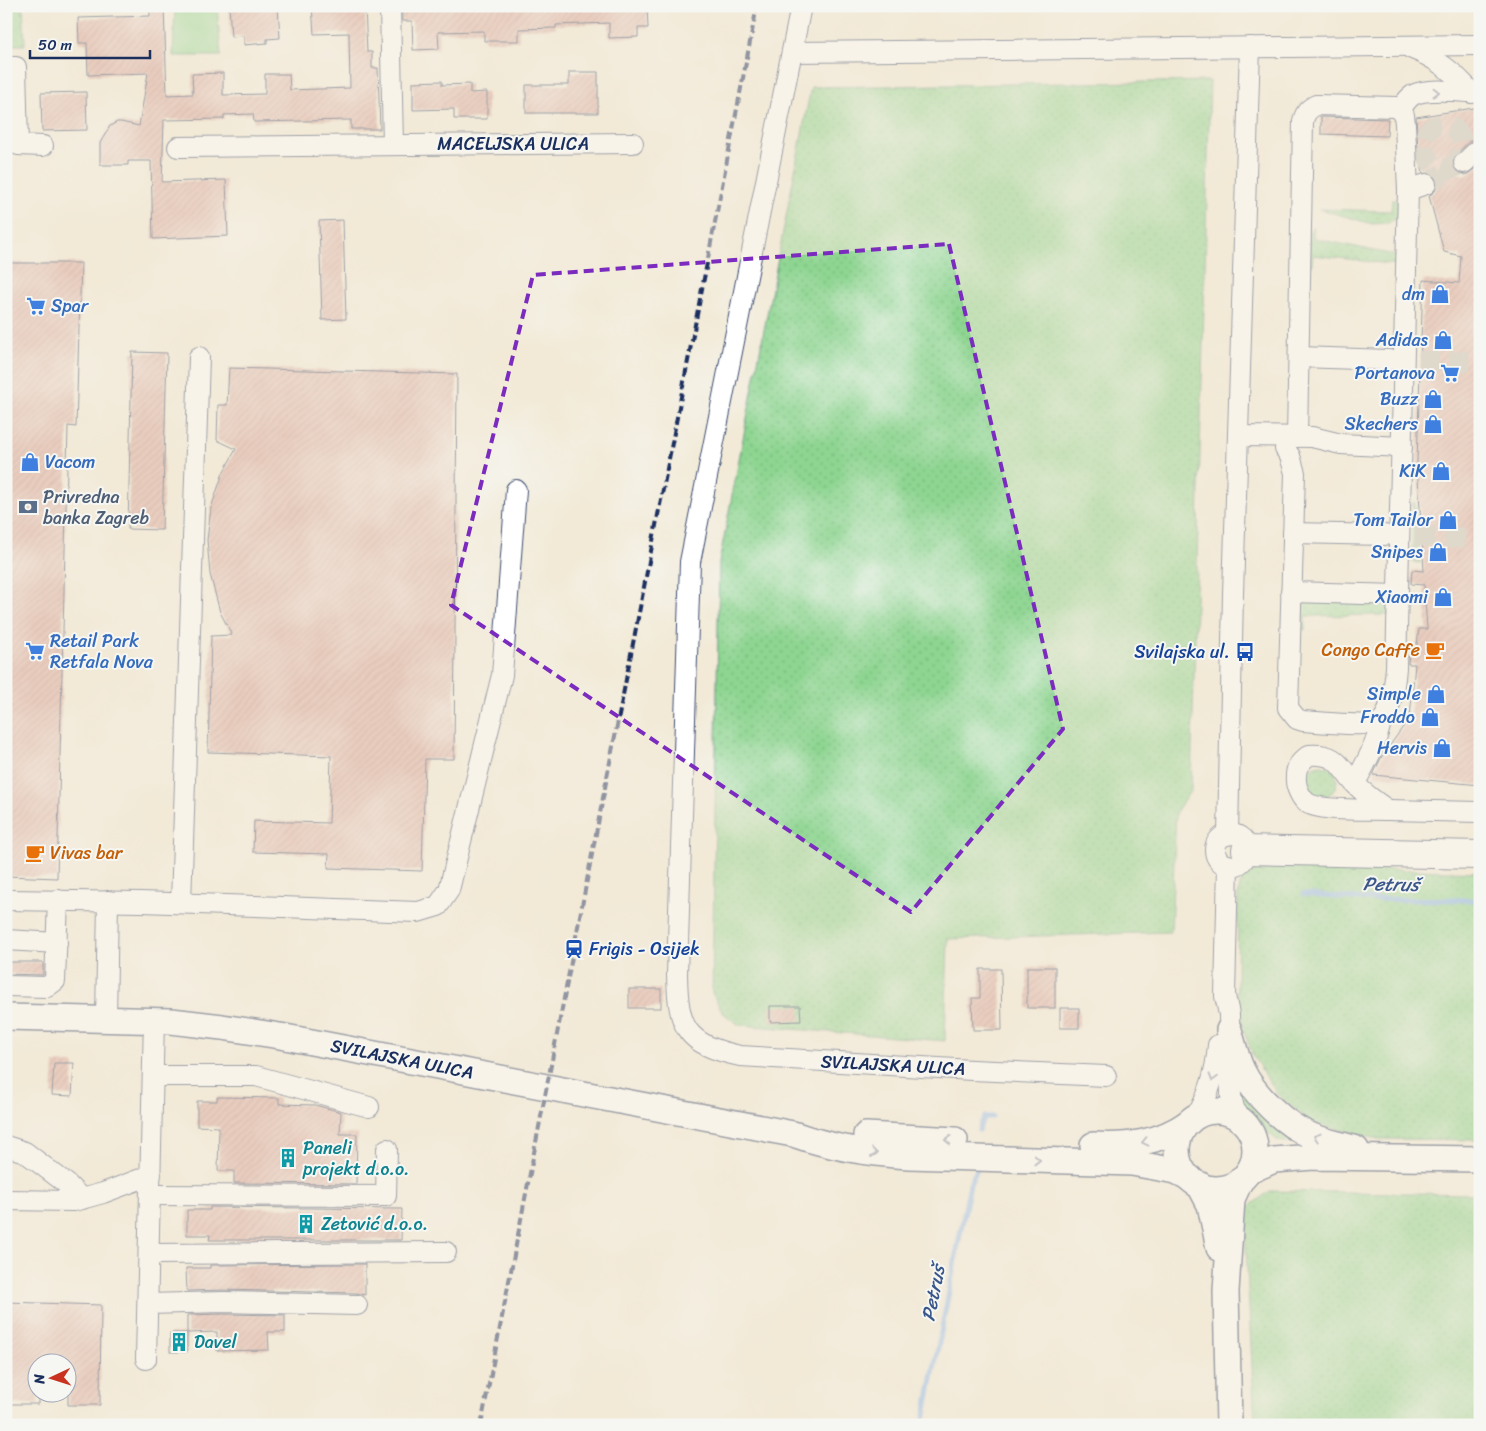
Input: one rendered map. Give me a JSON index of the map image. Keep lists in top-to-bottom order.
{
  "streets": {
    "main road": ["SVILAJSKA ULICA"],
    "street": ["MACELJSKA ULICA"]
  },
  "water": ["Petruš"],
  "places": {
    "shop": [
      "dm",
      "Adidas",
      "Buzz",
      "Skechers",
      "Vacom",
      "KiK",
      "Tom Tailor",
      "Snipes",
      "Xiaomi",
      "Simple",
      "Froddo",
      "Hervis"
    ],
    "supermarket": ["Spar", "Portanova", "Retail Park Retfala Nova"],
    "bank": ["Privredna banka Zagreb"],
    "cafe": ["Congo Caffe", "Vivas bar"],
    "bus stop": ["Svilajska ul."],
    "station": ["Frigis - Osijek"],
    "building": ["Paneli projekt d.o.o.", "Zetović d.o.o.", "Davel"]
  },
  "scale_bar": "50 m",
  "north": "left"
}
